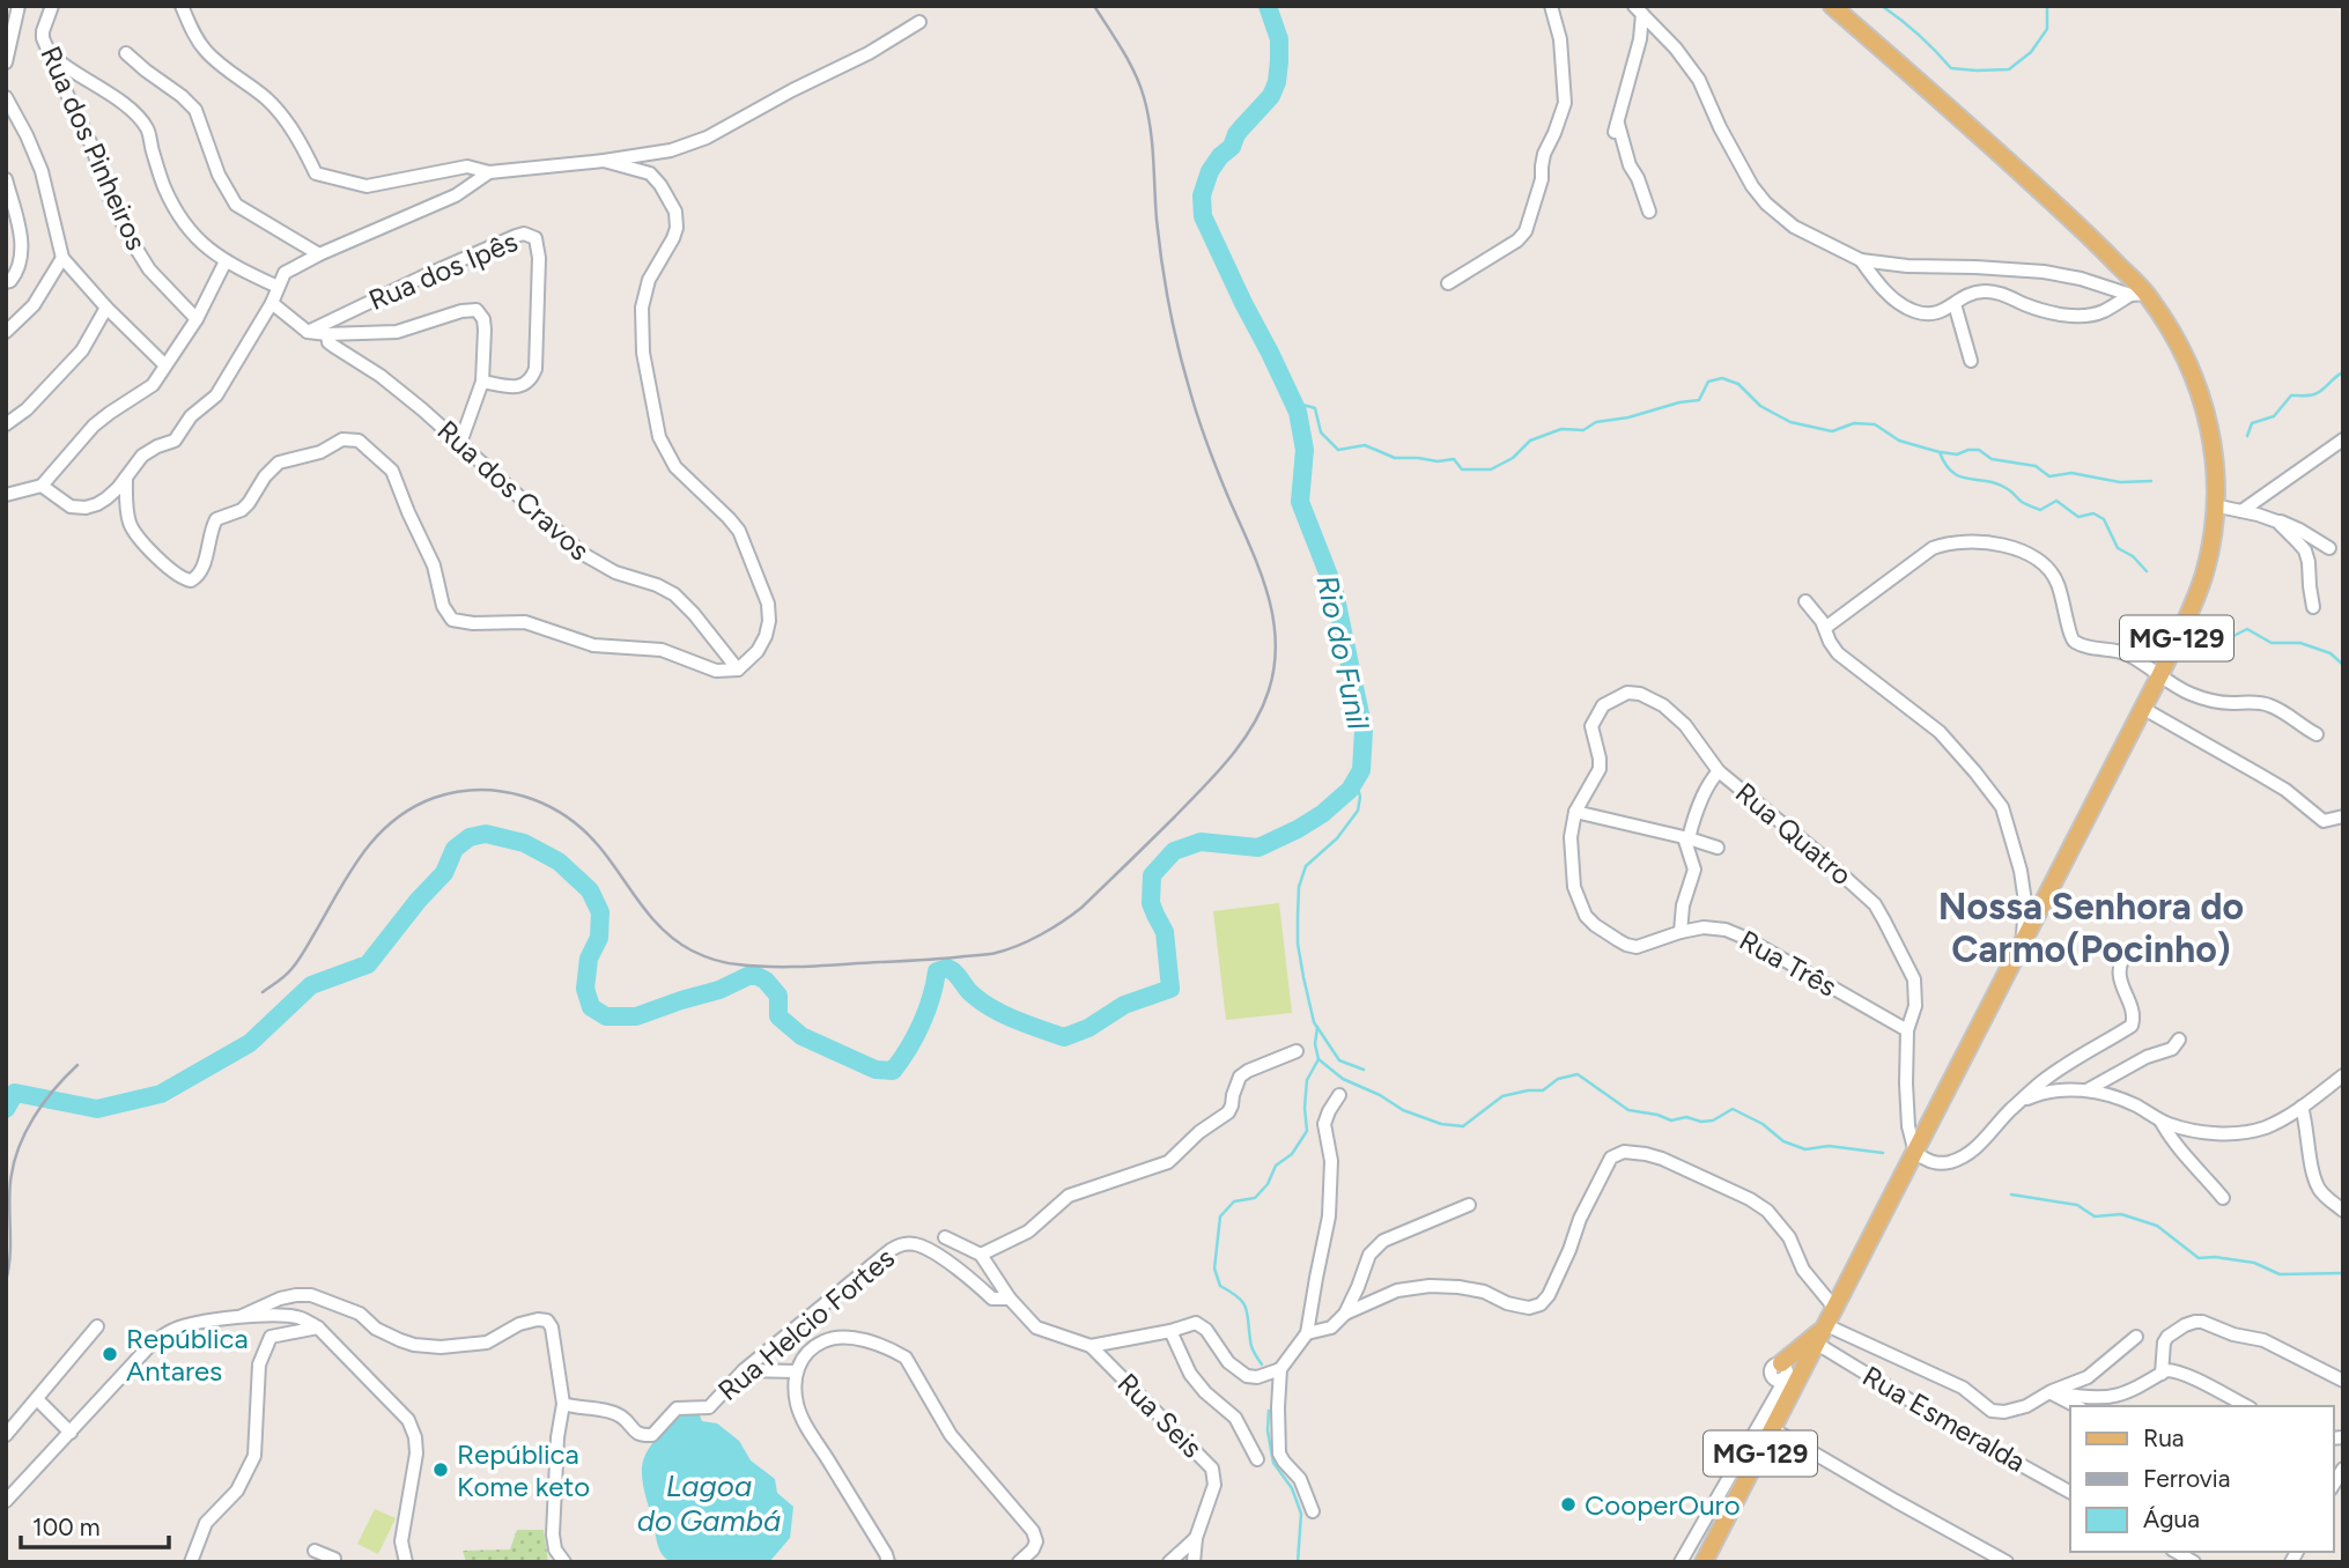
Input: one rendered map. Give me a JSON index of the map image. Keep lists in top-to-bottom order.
{
  "streets": {
    "main road": ["MG-129"],
    "street": [
      "Rua dos Pinheiros",
      "Rua dos Ipês",
      "Rua dos Cravos",
      "Rua Quatro",
      "Rua Três",
      "Rua Helcio Fortes",
      "Rua Seis",
      "Rua Esmeralda"
    ]
  },
  "crossings": [
    ["MG-129", "Rua Quatro"],
    ["MG-129", "Rua Esmeralda"],
    ["Rua Quatro", "Rua Três"],
    ["Rua Helcio Fortes", "Rua Seis"]
  ],
  "districts": ["Nossa Senhora do Carmo(Pocinho)"],
  "water": ["Rio do Funil", "Lagoa do Gambá"],
  "places": ["República Antares", "República Kome keto", "CooperOuro"],
  "legend": ["Rua", "Ferrovia", "Água"],
  "scale_bar": "100 m"
}
